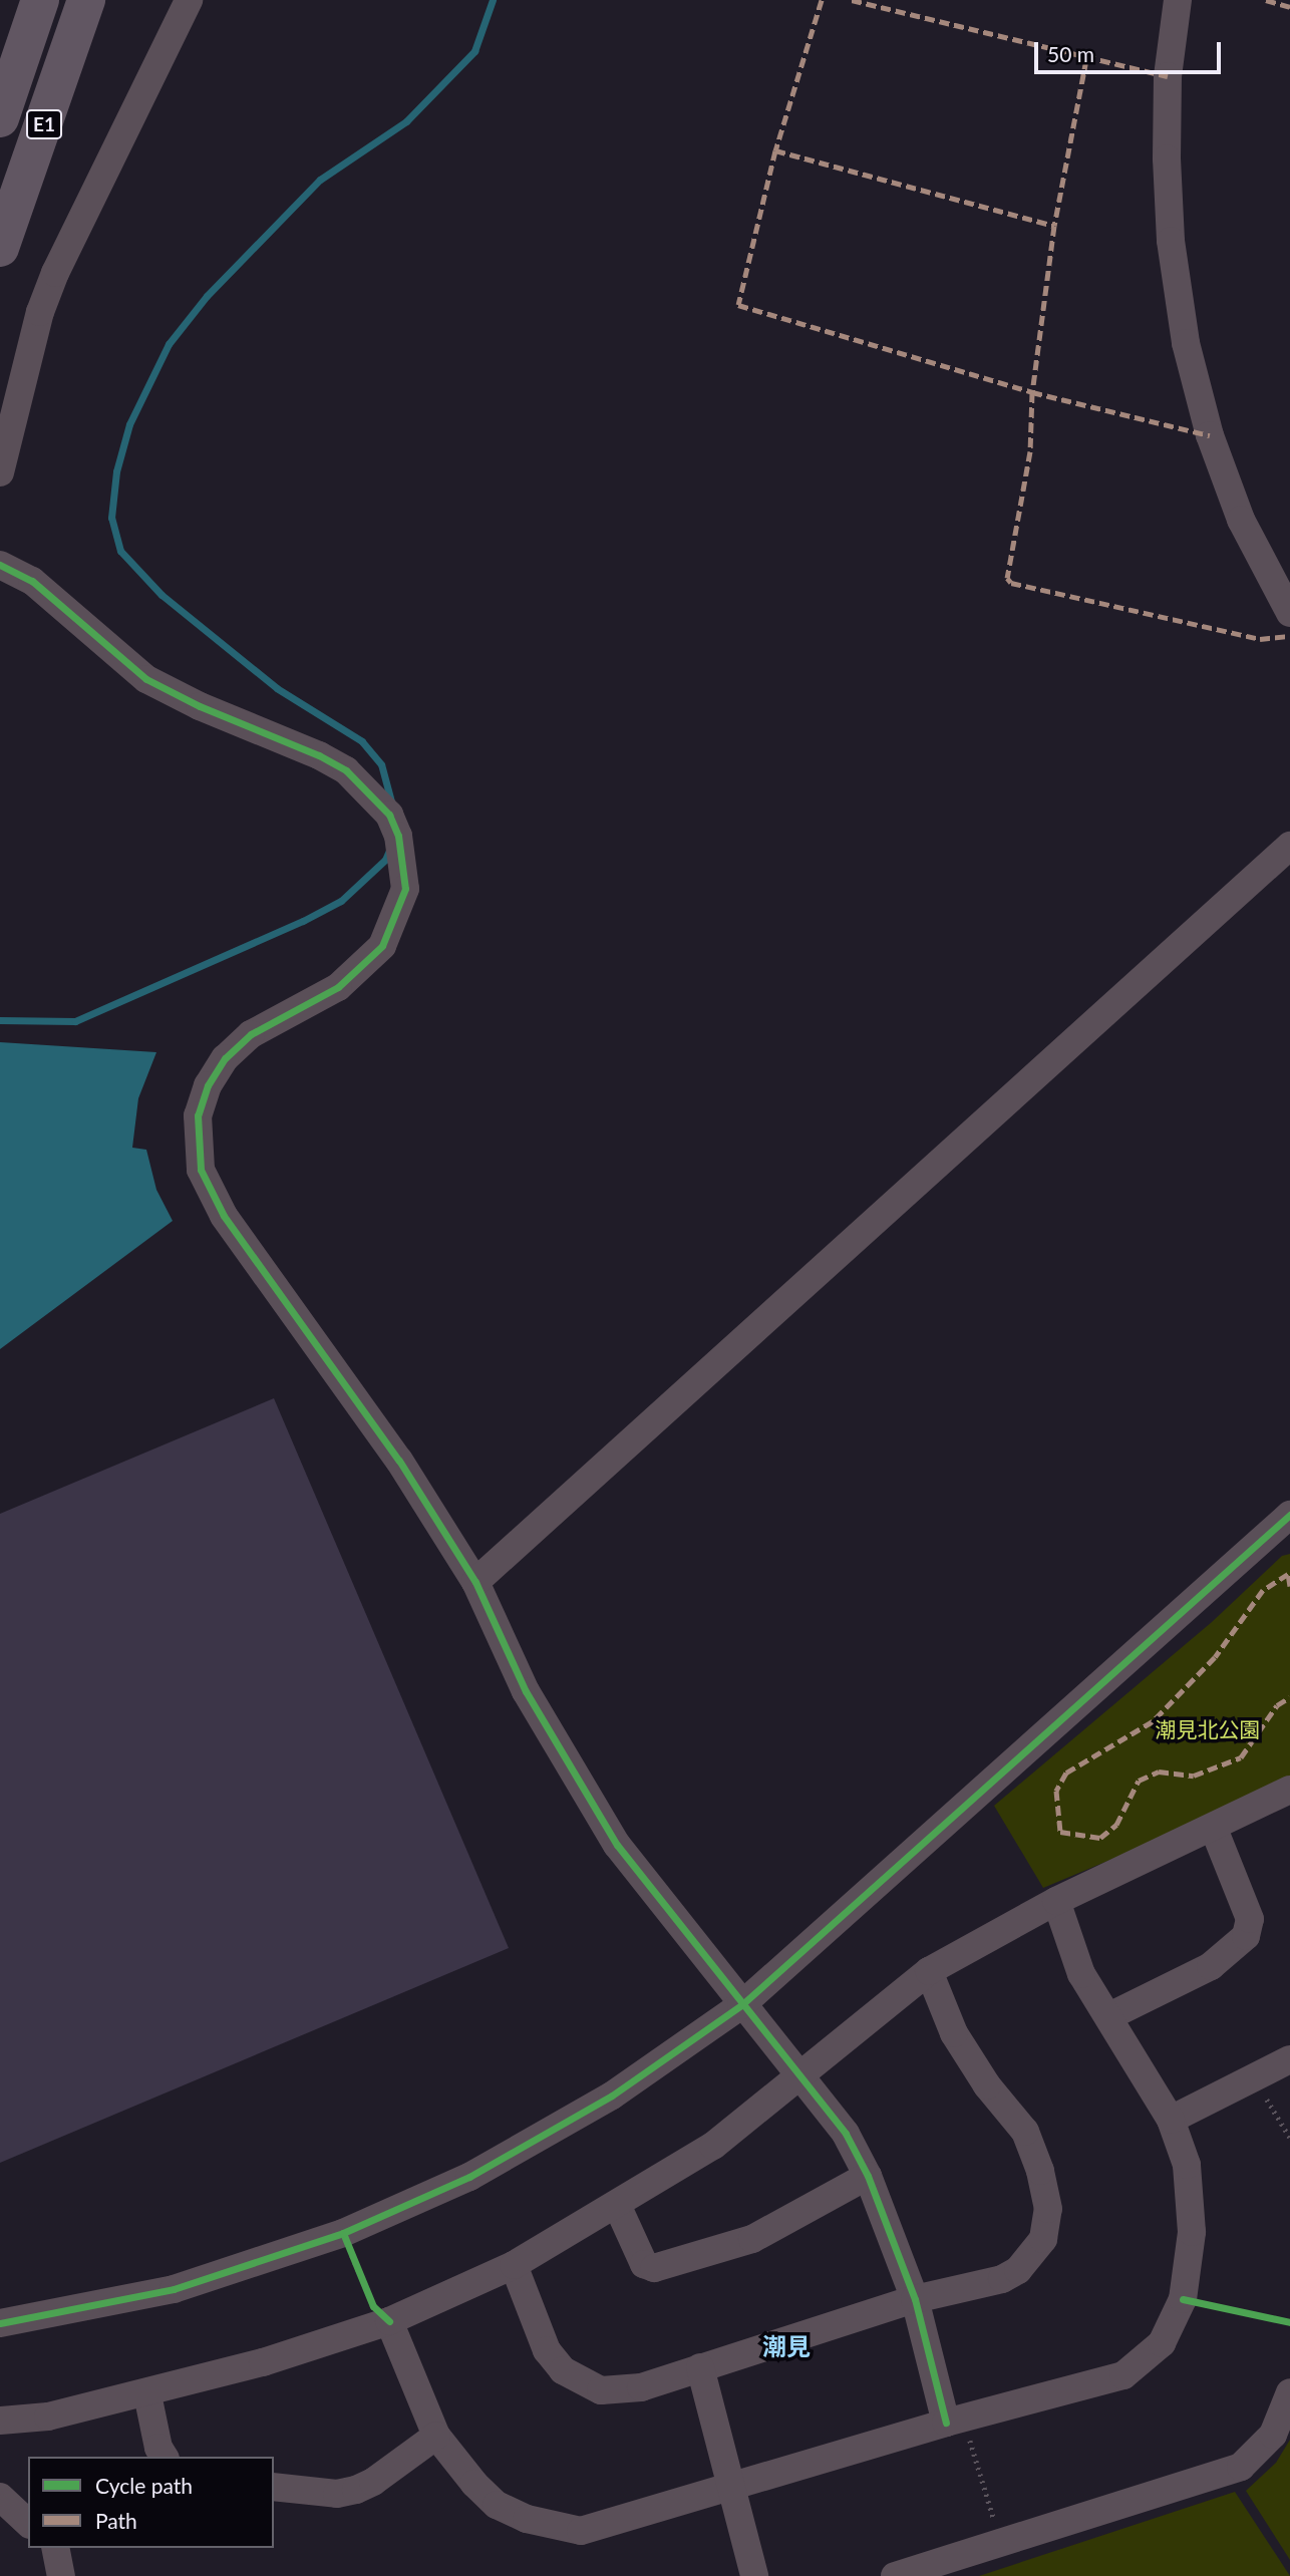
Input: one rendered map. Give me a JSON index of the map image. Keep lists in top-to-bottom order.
{
  "streets": {
    "highway": ["E1"]
  },
  "districts": ["潮見"],
  "parks": ["潮見北公園"],
  "legend": ["Cycle path", "Path"],
  "scale_bar": "50 m"
}
